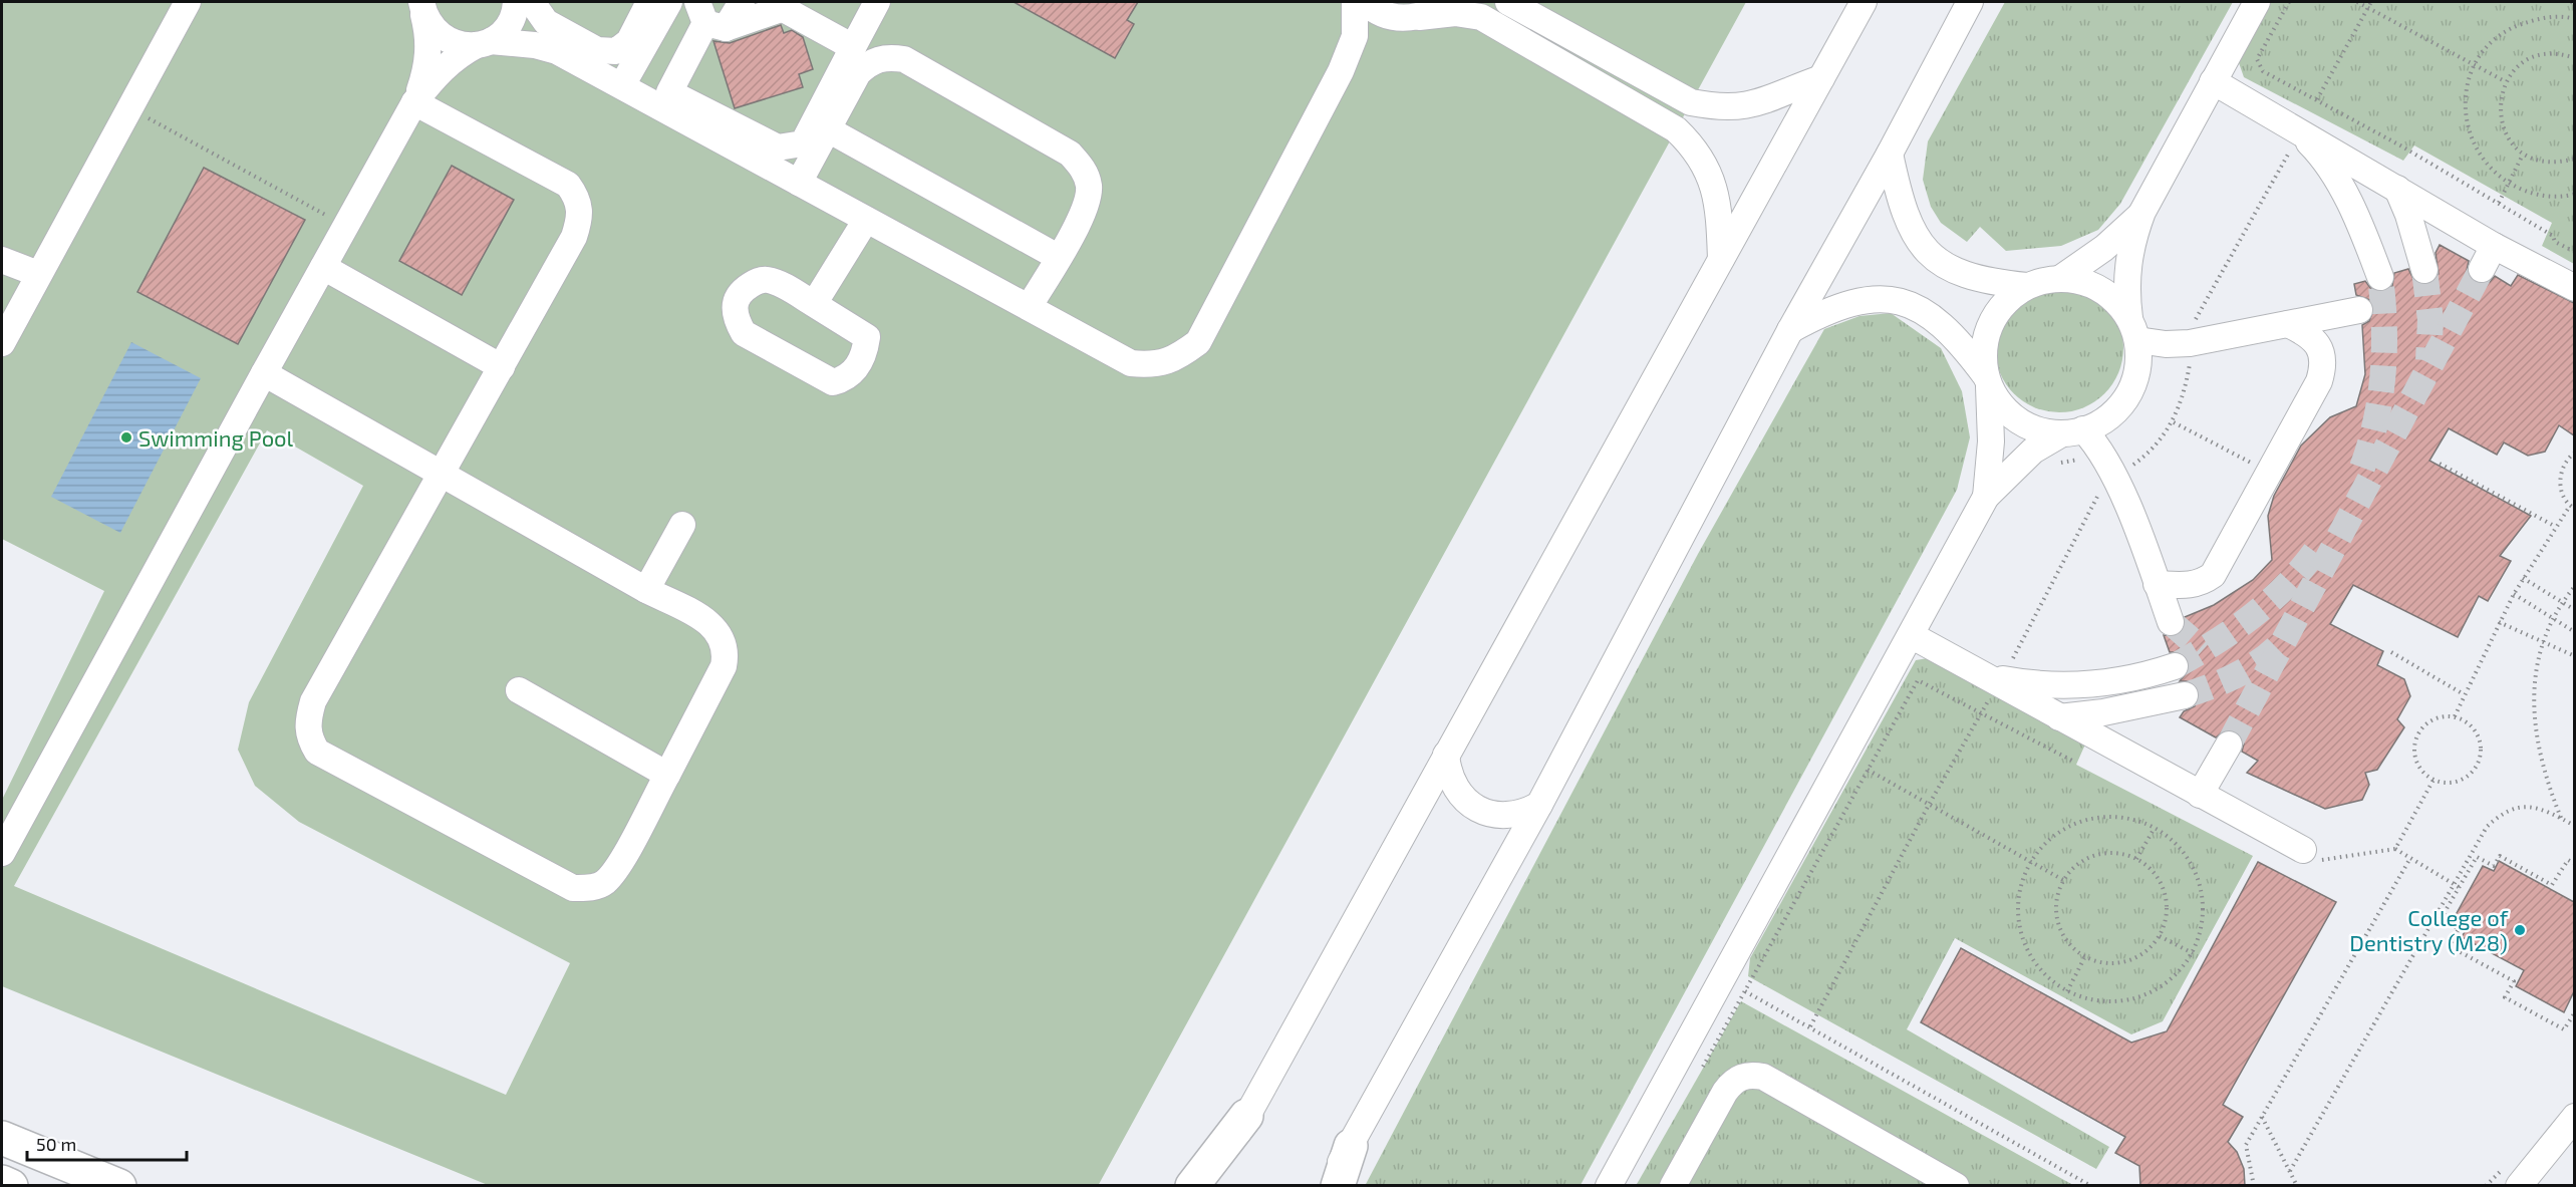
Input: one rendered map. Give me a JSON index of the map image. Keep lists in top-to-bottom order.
{
  "places": ["Swimming Pool", "College of Dentistry (M28)"],
  "scale_bar": "50 m"
}
